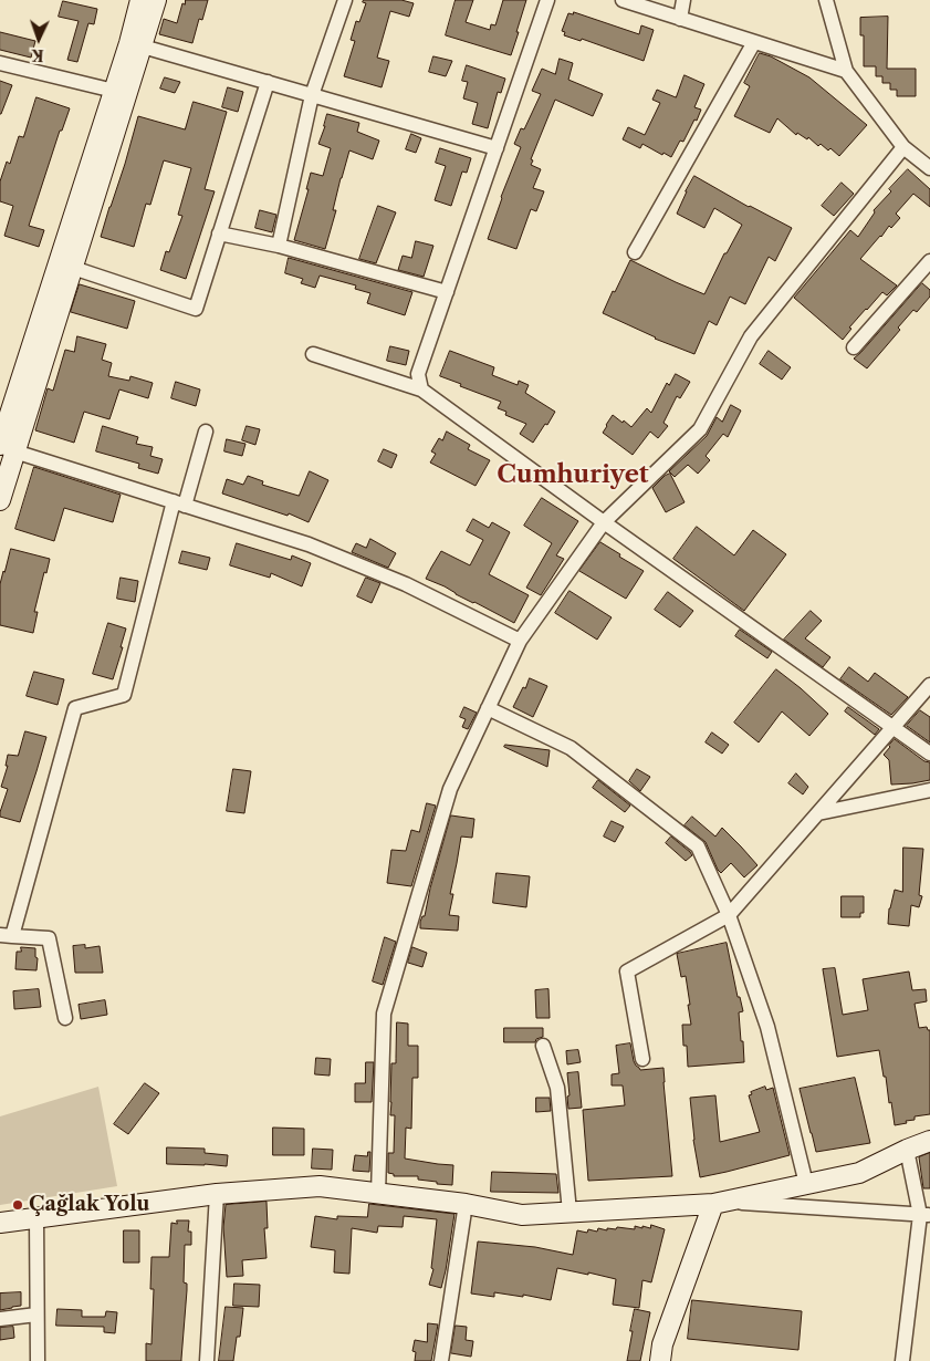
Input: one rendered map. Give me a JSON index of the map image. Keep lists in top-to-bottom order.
{
  "districts": ["Cumhuriyet"],
  "places": ["Çağlak Yolu"],
  "north": "bottom"
}
